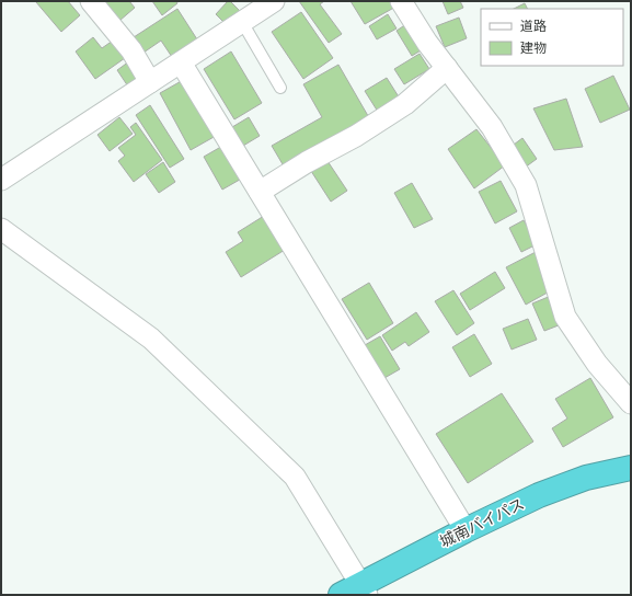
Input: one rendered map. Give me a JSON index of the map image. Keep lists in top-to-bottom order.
{
  "streets": {
    "highway": ["城南バイパス"]
  },
  "legend": ["道路", "建物"]
}
